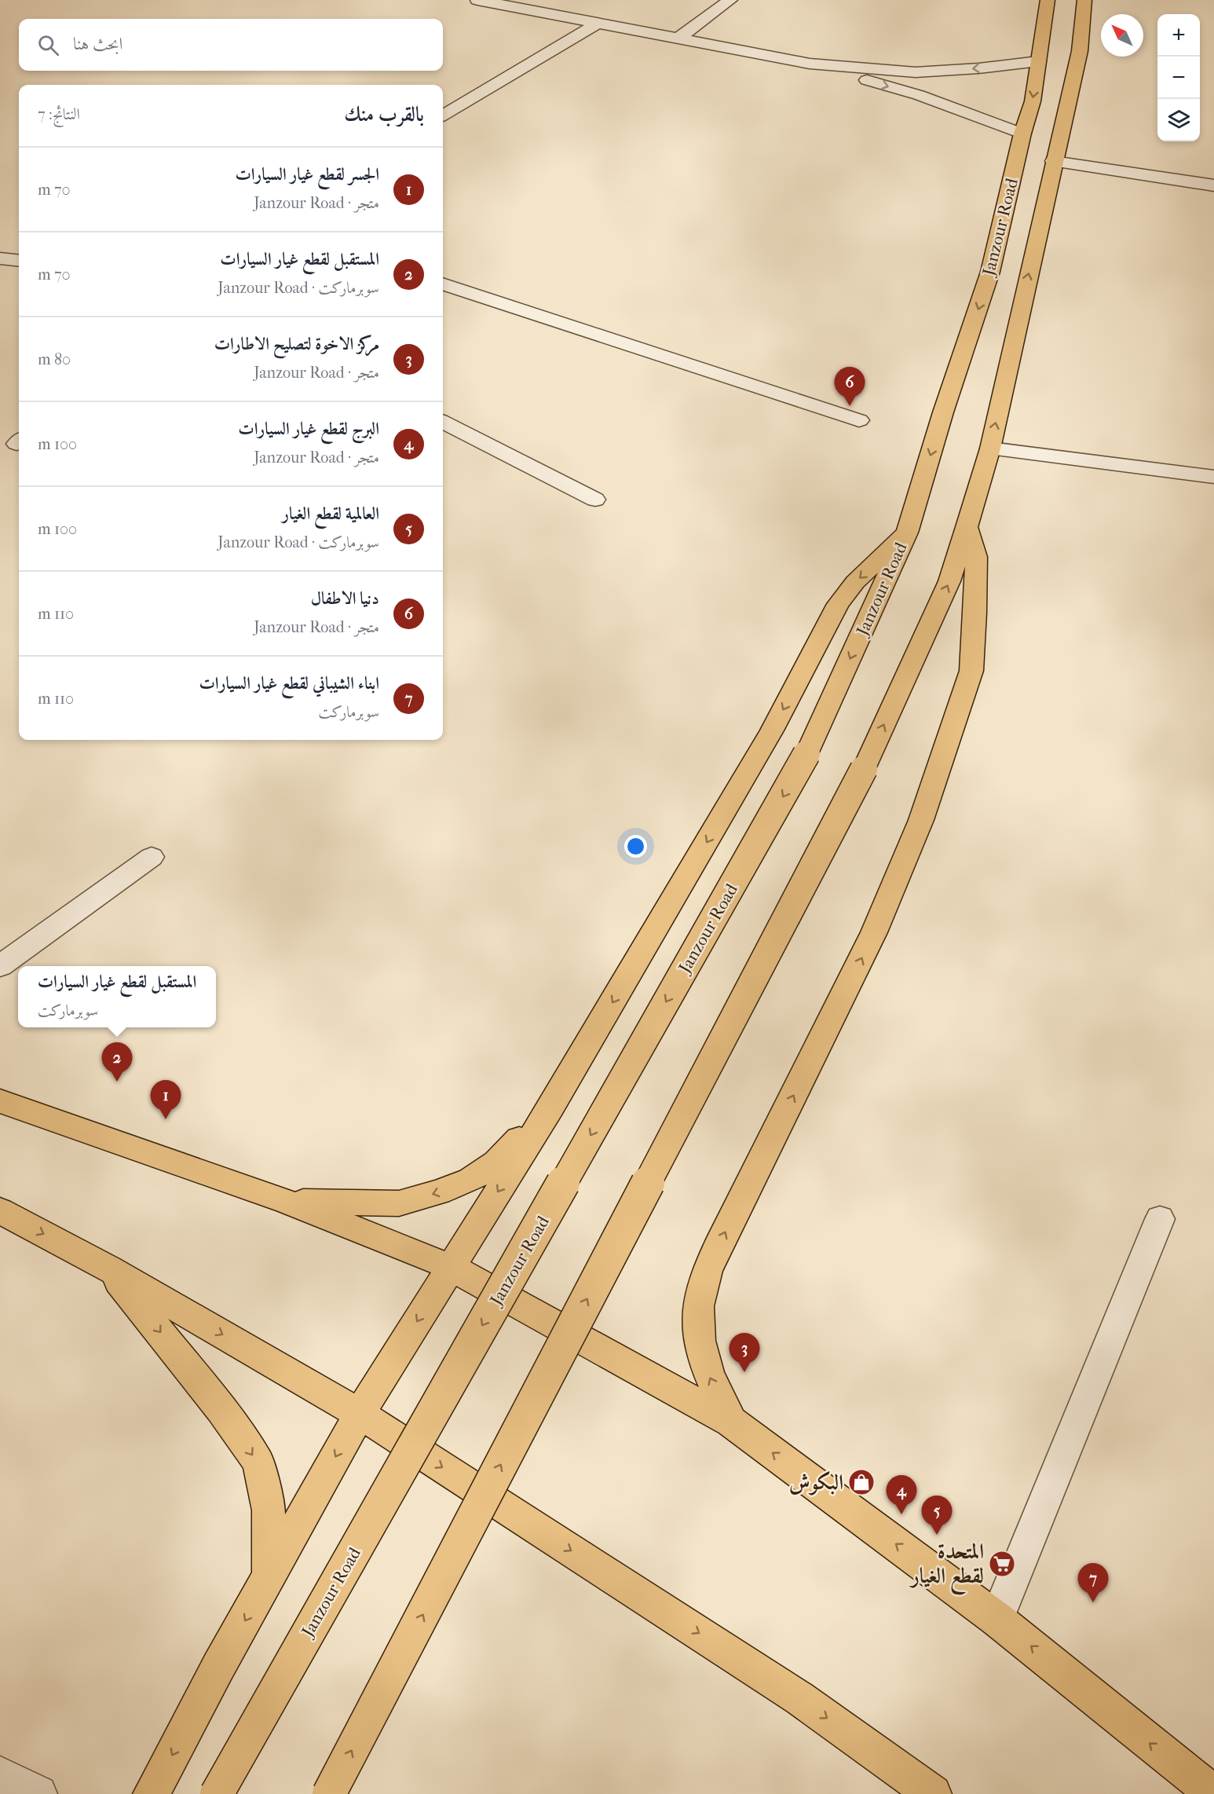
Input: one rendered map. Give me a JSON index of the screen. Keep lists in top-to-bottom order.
{
  "streets": {
    "main road": ["Janzour Road"]
  },
  "places": {
    "shop": ["البكوش"],
    "supermarket": ["المتحدة لقطع الغيار"]
  },
  "north": "top left",
  "page": {
    "map_buttons": ["+", "−"],
    "search": "ابحث هنا",
    "heading": ["بالقرب منك", "النتائج: 7"],
    "list": [
      {
        "mark": "1",
        "name": "الجسر لقطع غيار السيارات",
        "note": "متجر · Janzour Road",
        "value": "70 m"
      },
      {
        "mark": "2",
        "name": "المستقبل لقطع غيار السيارات",
        "note": "سوبرماركت · Janzour Road",
        "value": "70 m"
      },
      {
        "mark": "3",
        "name": "مركز الاخوة لتصليح الاطارات",
        "note": "متجر · Janzour Road",
        "value": "80 m"
      },
      {
        "mark": "4",
        "name": "البرج لقطع غيار السيارات",
        "note": "متجر · Janzour Road",
        "value": "100 m"
      },
      {
        "mark": "5",
        "name": "العالمية لقطع الغيار",
        "note": "سوبرماركت · Janzour Road",
        "value": "100 m"
      },
      {
        "mark": "6",
        "name": "دنيا الاطفال",
        "note": "متجر · Janzour Road",
        "value": "110 m"
      },
      {
        "mark": "7",
        "name": "ابناء الشيباني لقطع غيار السيارات",
        "note": "سوبرماركت",
        "value": "110 m"
      }
    ],
    "pins": [
      "6",
      "2",
      "1",
      "3",
      "4",
      "5",
      "7"
    ],
    "popup": ["المستقبل لقطع غيار السيارات", "سوبرماركت"]
  }
}
